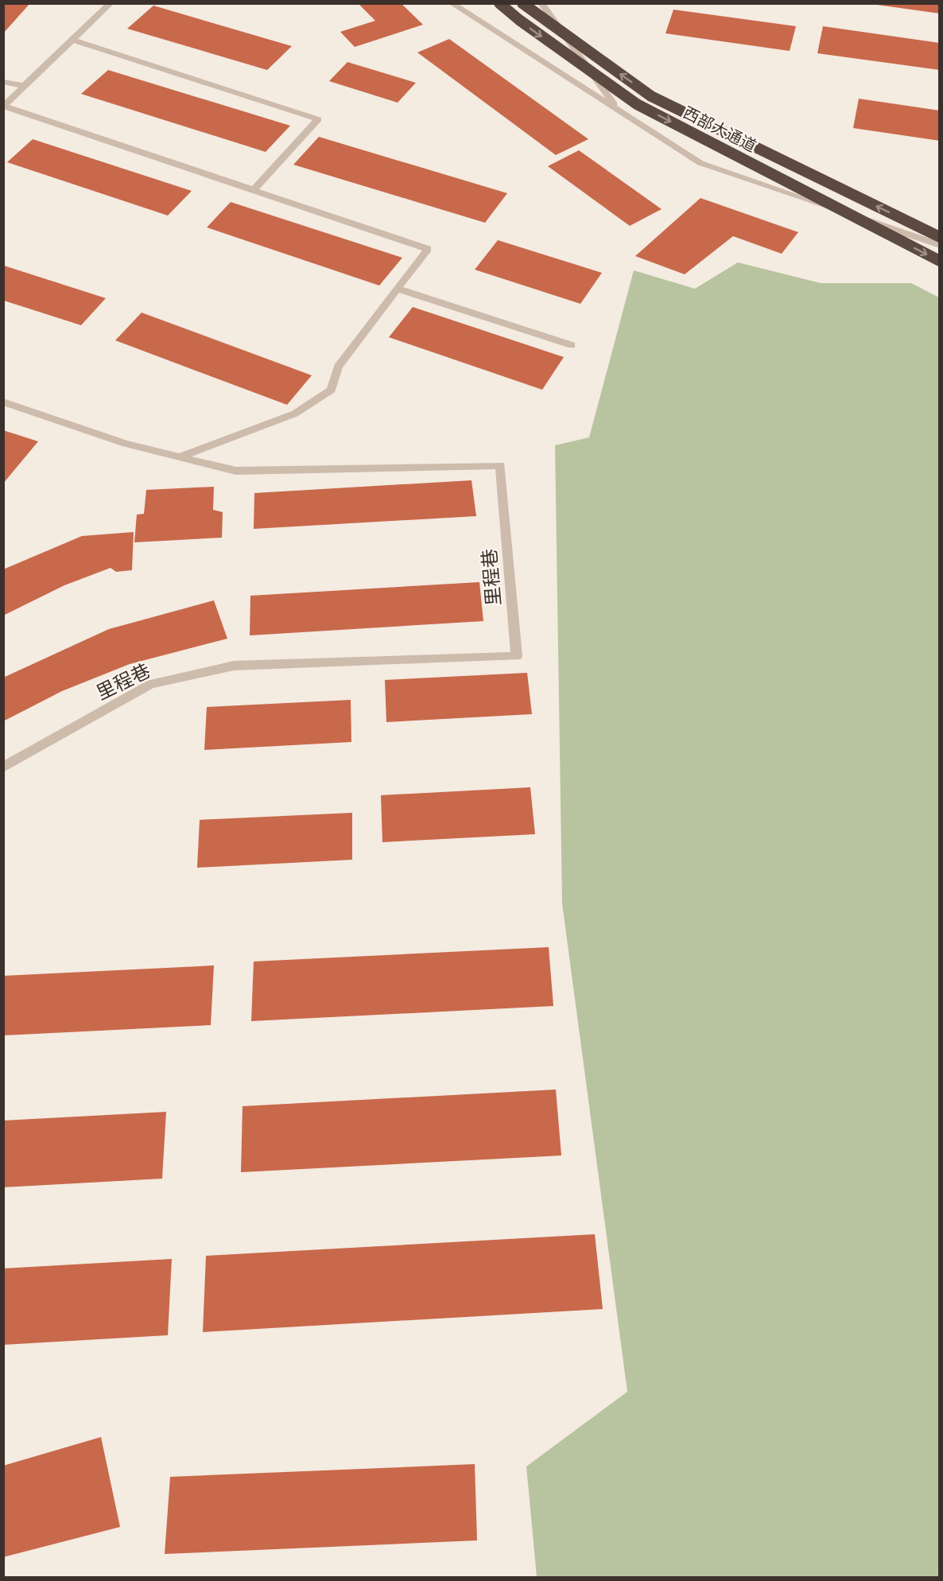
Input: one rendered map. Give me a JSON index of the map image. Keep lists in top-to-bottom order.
{
  "streets": {
    "highway": ["西部大通道"],
    "street": ["里程巷"]
  }
}
